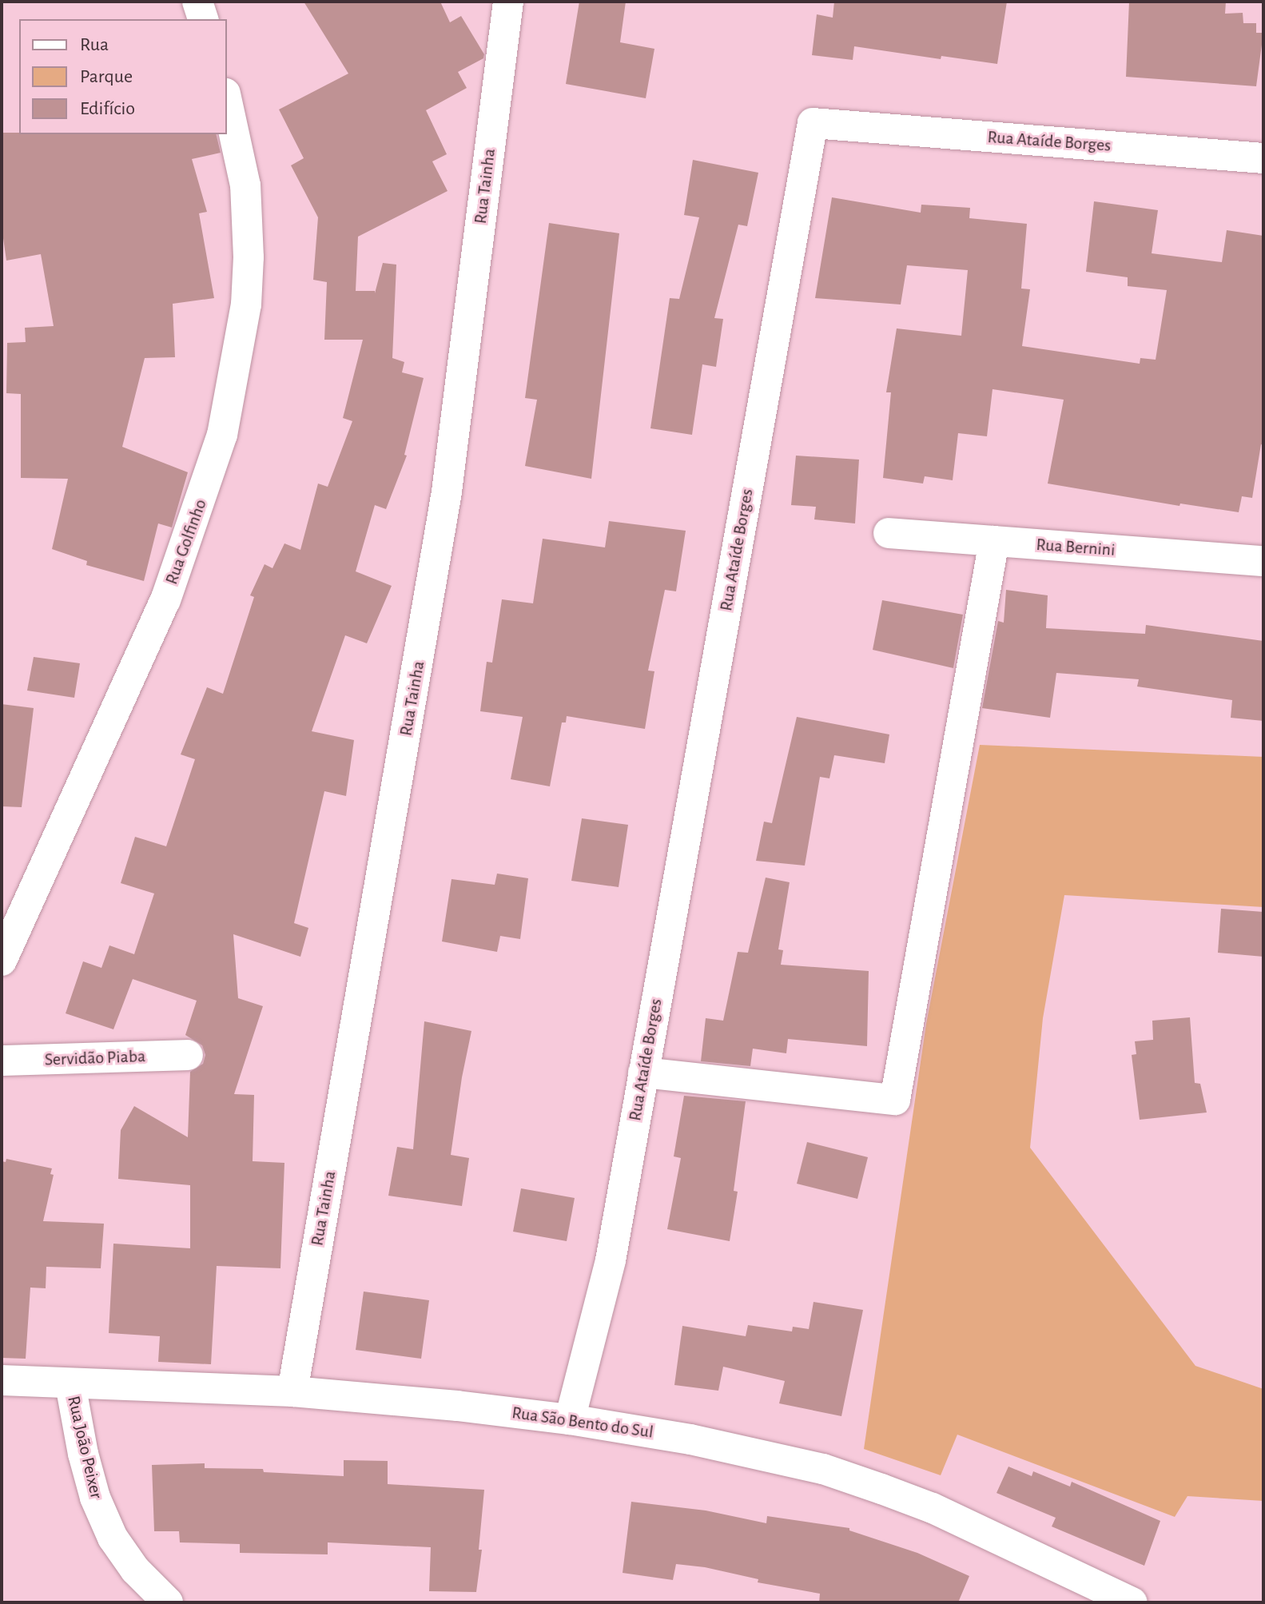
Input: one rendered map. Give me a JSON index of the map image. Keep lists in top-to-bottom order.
{
  "streets": {
    "street": [
      "Rua Ataíde Borges",
      "Rua Tainha",
      "Rua Golfinho",
      "Rua Bernini",
      "Servidão Piaba",
      "Rua São Bento do Sul",
      "Rua João Peixer"
    ]
  },
  "crossings": [
    ["Rua Ataíde Borges", "Rua São Bento do Sul"],
    ["Rua Tainha", "Rua São Bento do Sul"],
    ["Rua São Bento do Sul", "Rua João Peixer"]
  ],
  "legend": ["Rua", "Parque", "Edifício"]
}
